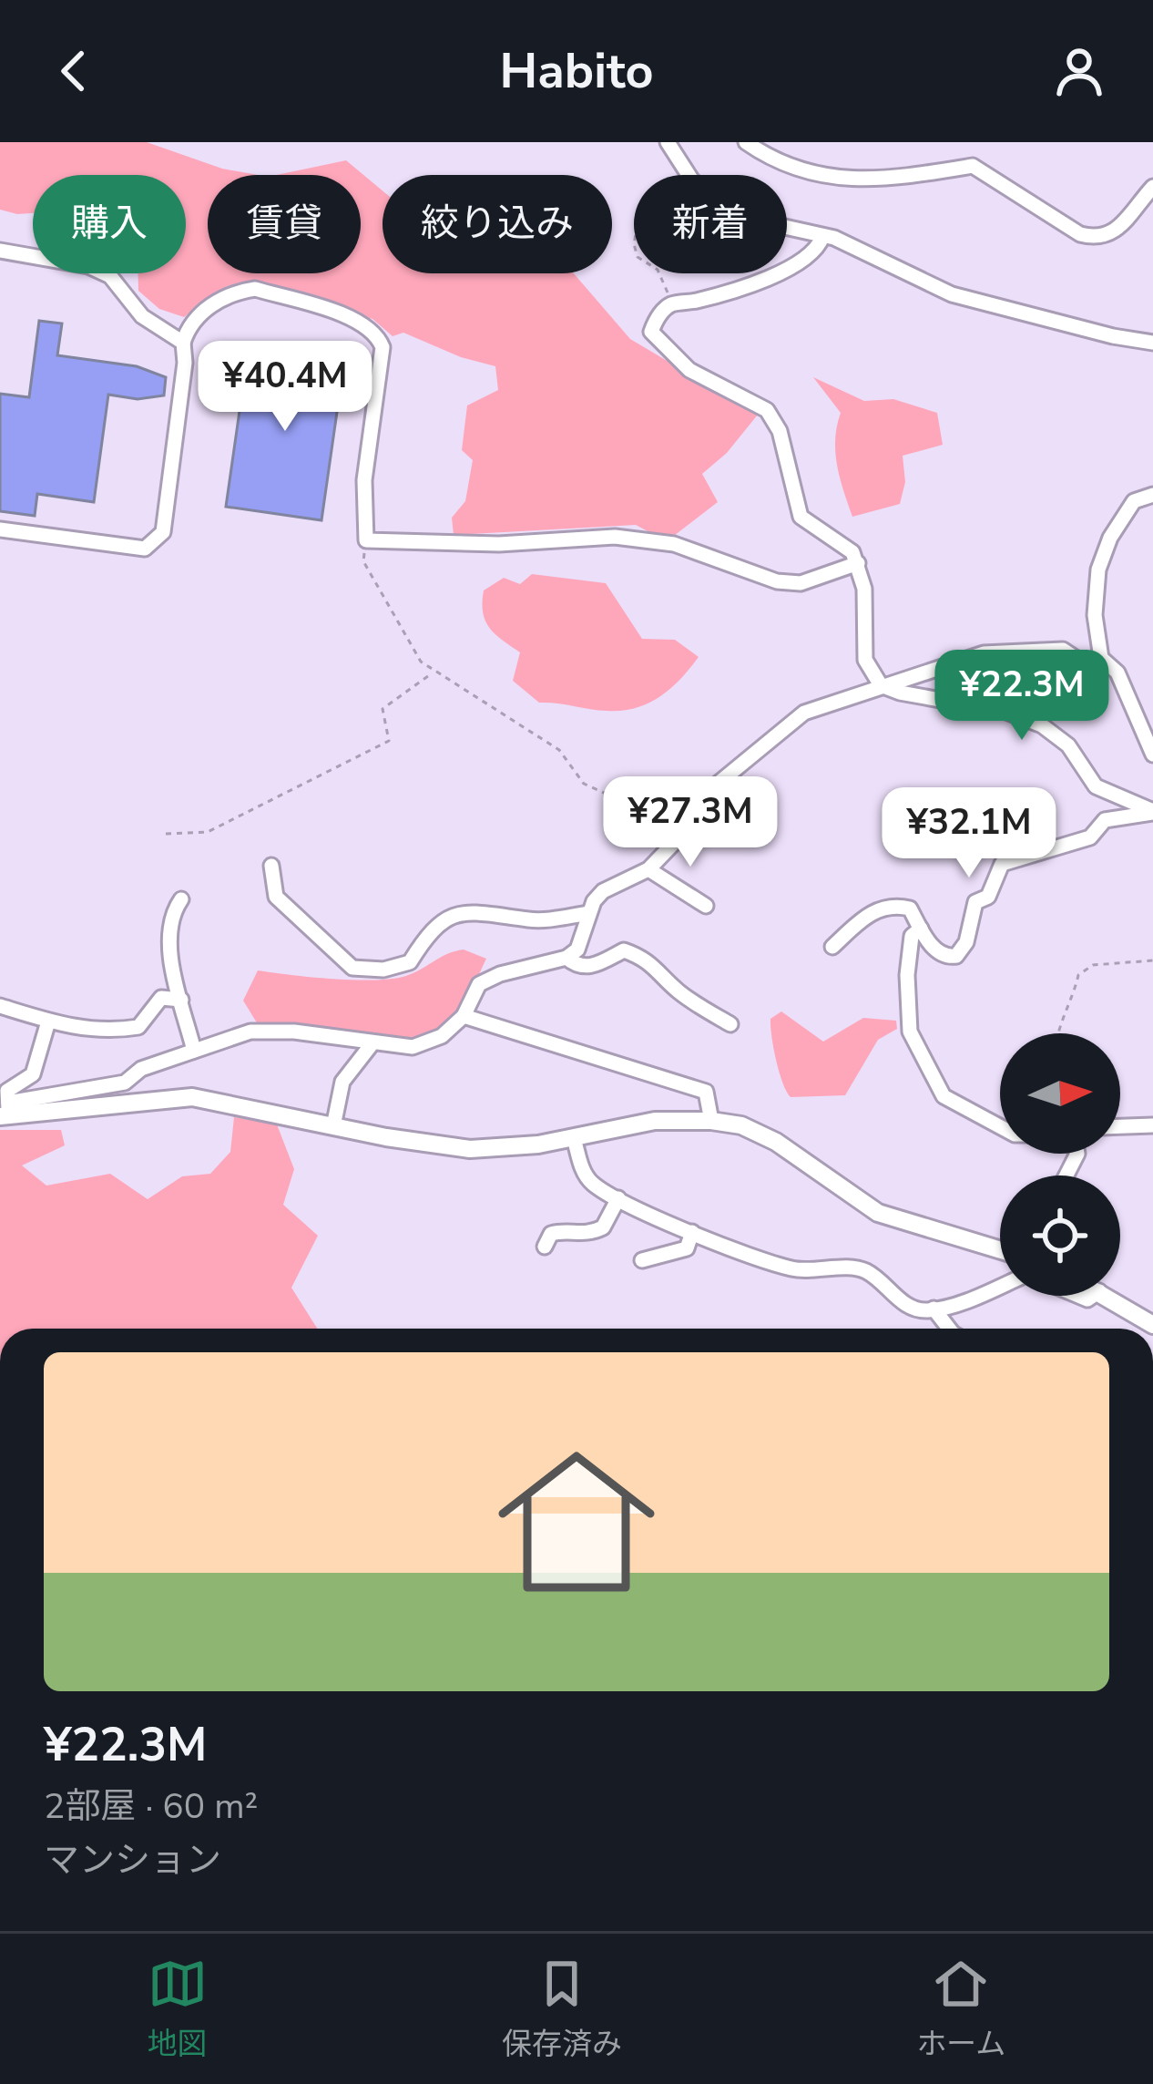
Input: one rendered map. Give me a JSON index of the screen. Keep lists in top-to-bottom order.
{
  "north": "right",
  "page": {
    "header": "Habito",
    "chip": [
      "購入",
      "賃貸",
      "絞り込み",
      "新着"
    ],
    "price": [
      "¥40.4M",
      "¥22.3M",
      "¥27.3M",
      "¥32.1M"
    ],
    "list": [
      {
        "name": "¥22.3M",
        "note": "2部屋 · 60 m² · マンション"
      }
    ],
    "tabs": ["地図", "保存済み", "ホーム"]
  }
}
